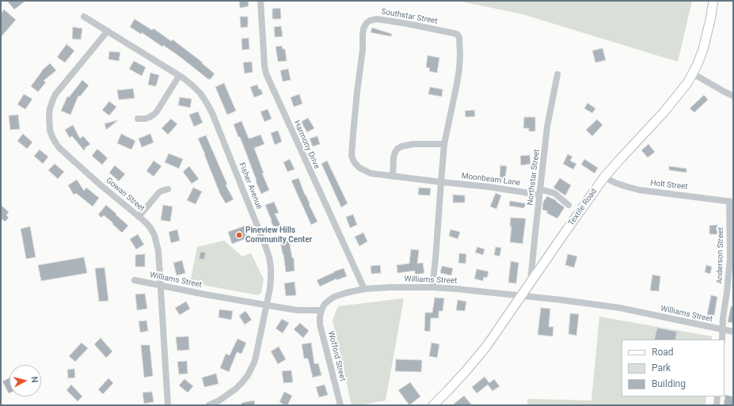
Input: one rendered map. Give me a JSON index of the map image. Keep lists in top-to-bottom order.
{
  "streets": {
    "street": [
      "Southstar Street",
      "Harmony Drive",
      "Northstar Street",
      "Moonbeam Lane",
      "Holt Street",
      "Fisher Avenue",
      "Gowan Street",
      "Textile Road",
      "Anderson Street",
      "Williams Street",
      "Wofford Street"
    ]
  },
  "crossings": [
    ["Southstar Street", "Moonbeam Lane"],
    ["Southstar Street", "Williams Street"],
    ["Harmony Drive", "Williams Street"],
    ["Northstar Street", "Moonbeam Lane"],
    ["Northstar Street", "Textile Road"],
    ["Holt Street", "Textile Road"],
    ["Holt Street", "Anderson Street"],
    ["Fisher Avenue", "Gowan Street"],
    ["Fisher Avenue", "Williams Street"],
    ["Gowan Street", "Williams Street"],
    ["Textile Road", "Williams Street"],
    ["Anderson Street", "Williams Street"],
    ["Williams Street", "Wofford Street"]
  ],
  "places": ["Pineview Hills Community Center"],
  "legend": ["Road", "Park", "Building"],
  "north": "right"
}
